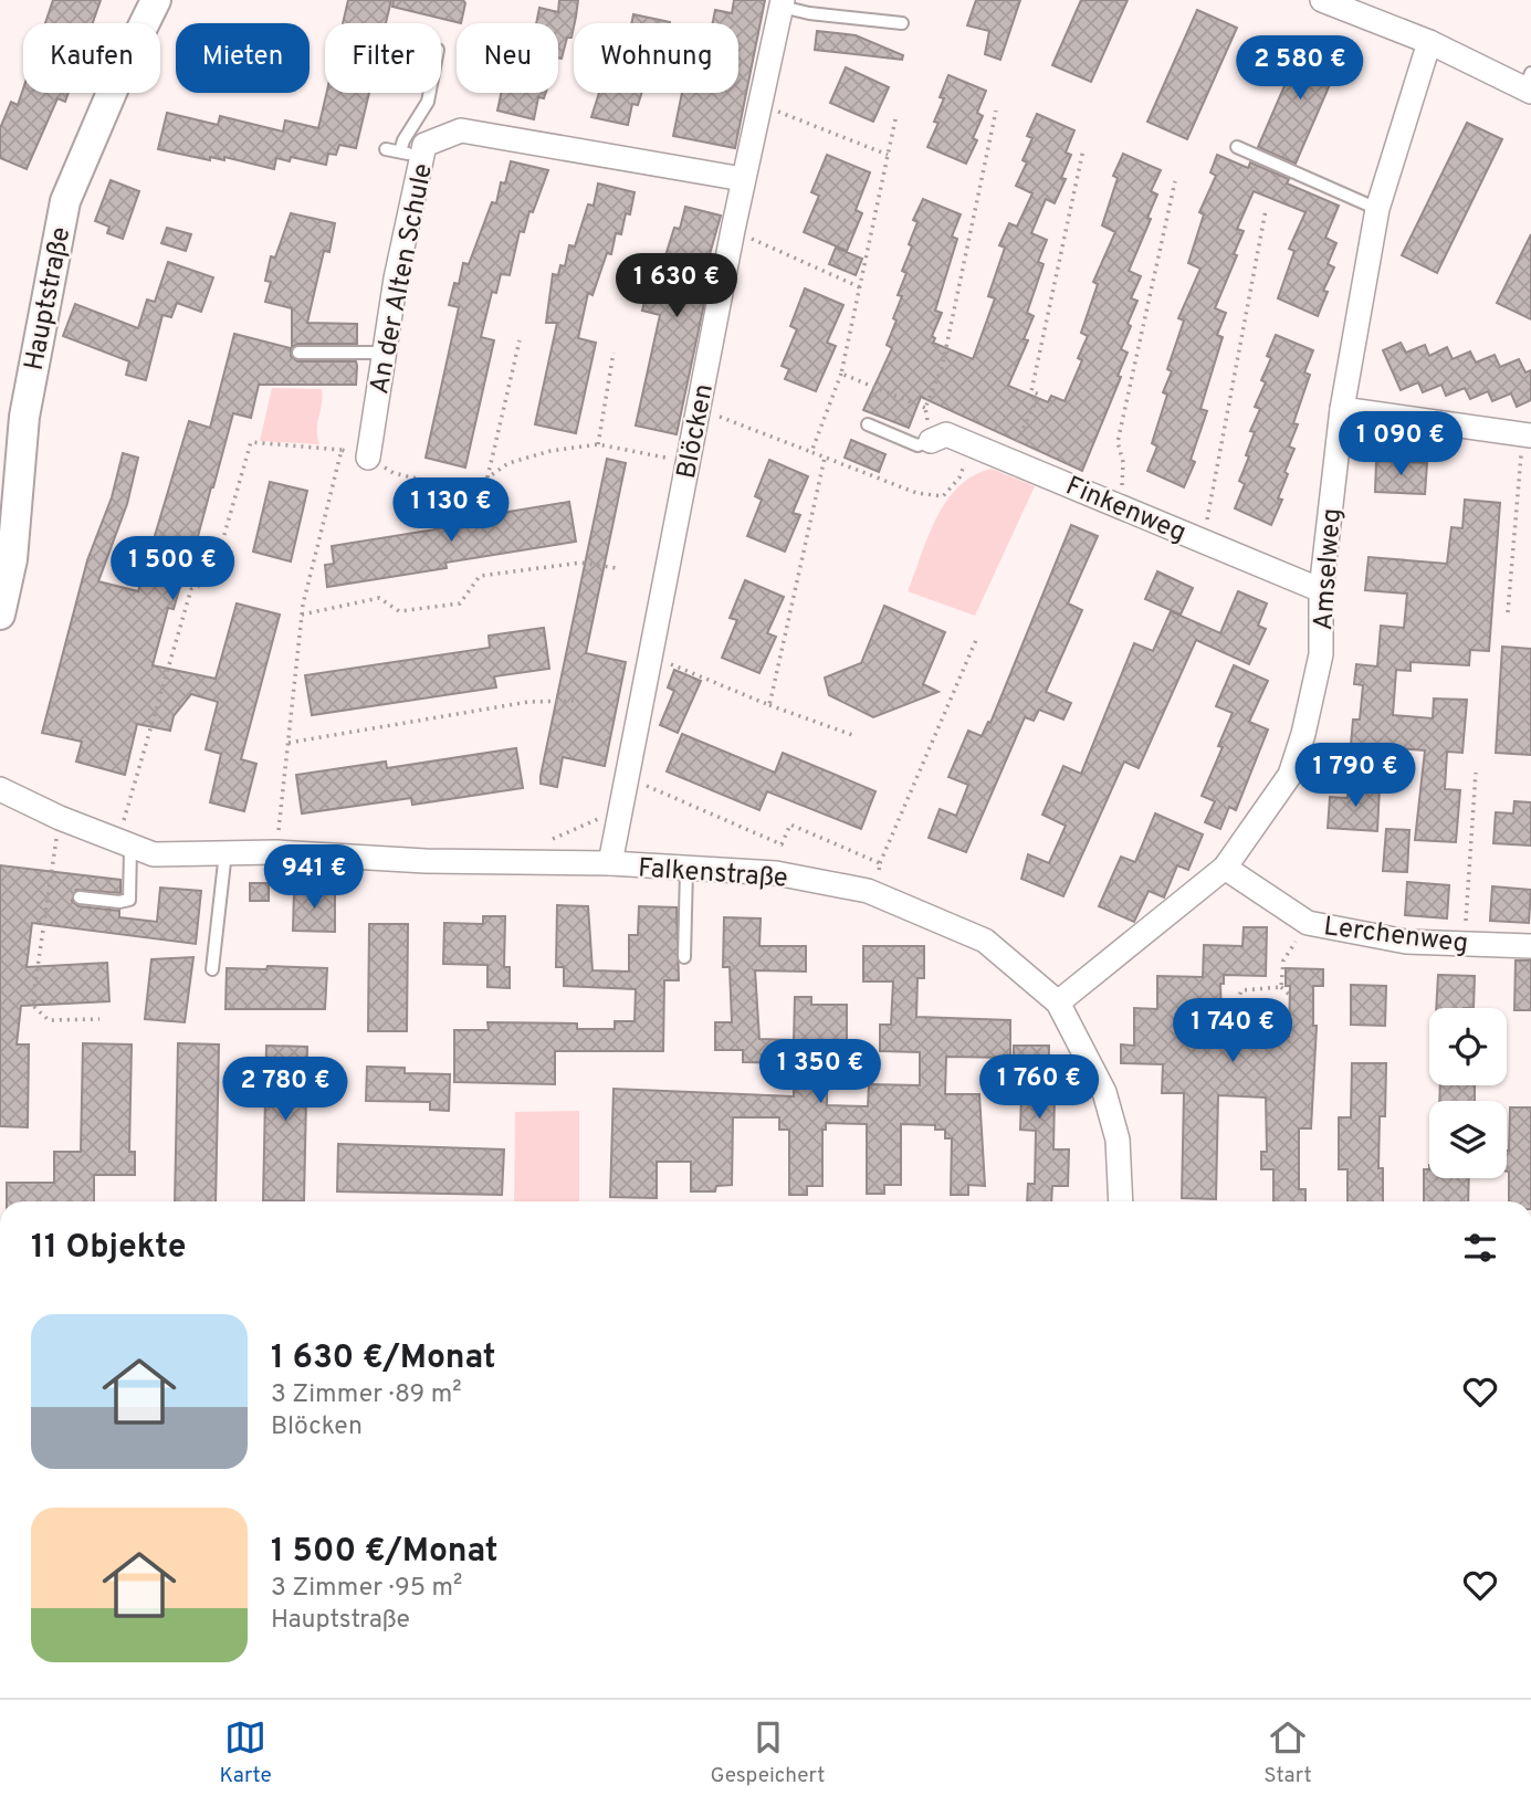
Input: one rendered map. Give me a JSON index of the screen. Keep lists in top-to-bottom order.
{
  "streets": {
    "street": [
      "An der Alten Schule",
      "Hauptstraße",
      "Blöcken",
      "Finkenweg",
      "Amselweg",
      "Falkenstraße",
      "Lerchenweg"
    ]
  },
  "crossings": [
    ["An der Alten Schule", "Blöcken"],
    ["Blöcken", "Falkenstraße"],
    ["Finkenweg", "Amselweg"],
    ["Amselweg", "Falkenstraße"],
    ["Amselweg", "Lerchenweg"]
  ],
  "page": {
    "chip": [
      "Kaufen",
      "Mieten",
      "Filter",
      "Neu",
      "Wohnung"
    ],
    "price": [
      "2 580 €",
      "1 630 €",
      "1 090 €",
      "1 130 €",
      "1 500 €",
      "1 790 €",
      "941 €",
      "1 740 €",
      "1 350 €",
      "1 760 €",
      "2 780 €"
    ],
    "heading": "11 Objekte",
    "list": [
      {
        "name": "1 630 €/Monat",
        "note": "3 Zimmer · 89 m² · Blöcken"
      },
      {
        "name": "1 500 €/Monat",
        "note": "3 Zimmer · 95 m² · Hauptstraße"
      }
    ],
    "tabs": ["Karte", "Gespeichert", "Start"]
  }
}
